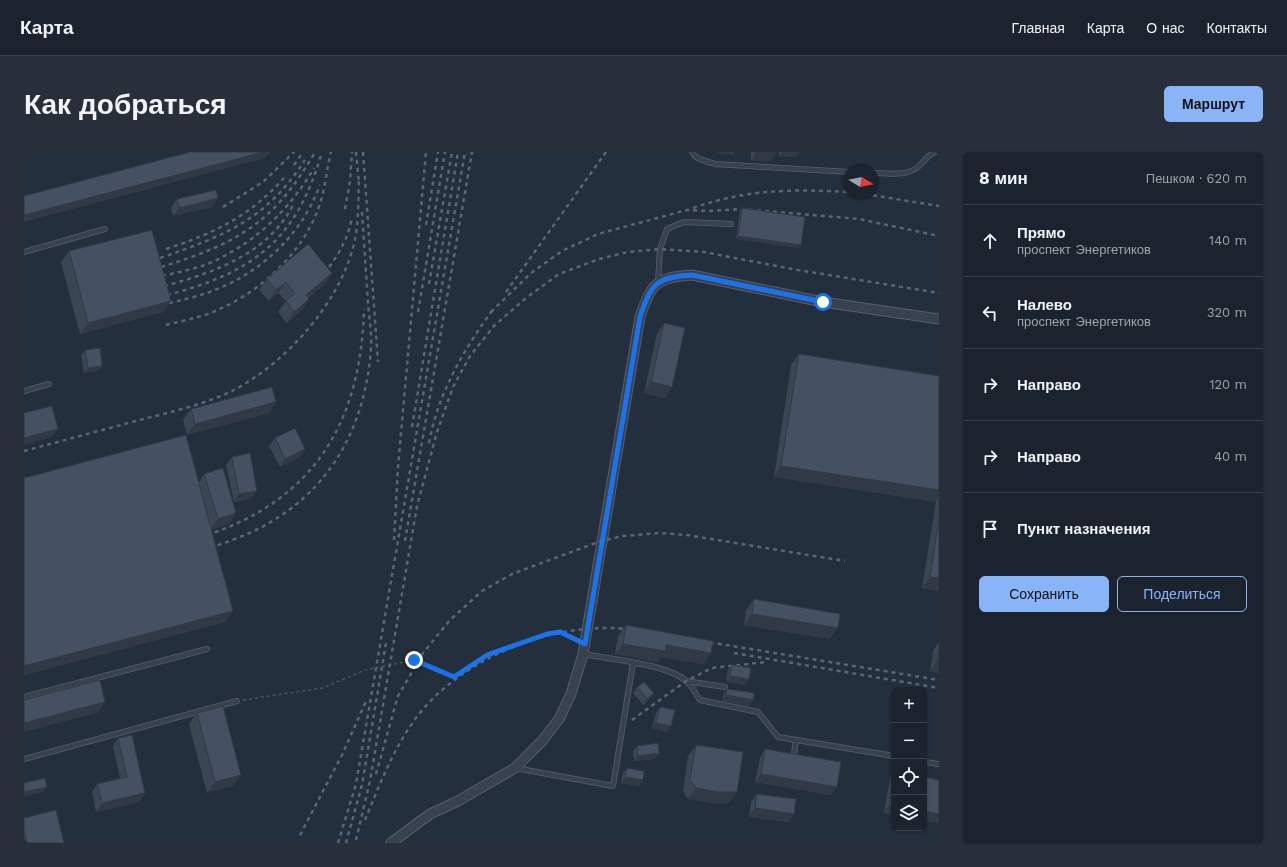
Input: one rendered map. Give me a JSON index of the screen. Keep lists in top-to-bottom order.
{
  "north": "right",
  "page": {
    "header": "Карта",
    "nav": [
      "Главная",
      "Карта",
      "О нас",
      "Контакты"
    ],
    "buttons": [
      "Маршрут",
      ["Сохранить", "Поделиться"]
    ],
    "title": "Как добраться",
    "heading": ["8 мин", "Пешком · 620 m"],
    "list": [
      ["Прямо", "проспект Энергетиков", "140 m"],
      ["Налево", "проспект Энергетиков", "320 m"],
      ["Направо", "120 m"],
      ["Направо", "40 m"],
      "Пункт назначения"
    ],
    "map_buttons": ["+", "−"]
  }
}
